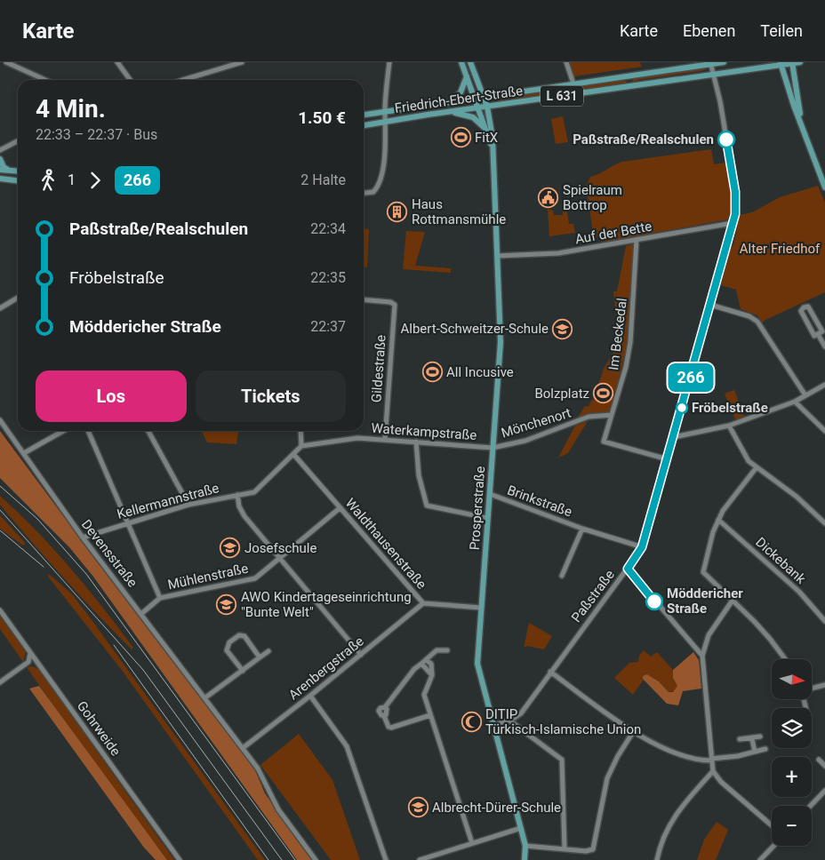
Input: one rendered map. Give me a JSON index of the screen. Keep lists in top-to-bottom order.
{
  "streets": {
    "main road": ["L 631", "Friedrich-Ebert-Straße", "Prosperstraße"],
    "street": [
      "Auf der Bette",
      "Im Beckedal",
      "Gildestraße",
      "Mönchenort",
      "Waterkampstraße",
      "Kellermannstraße",
      "Brinkstraße",
      "Waldthausenstraße",
      "Devensstraße",
      "Dickebank",
      "Mühlenstraße",
      "Paßstraße",
      "Arenbergstraße",
      "Gohrweide"
    ]
  },
  "crossings": [
    ["Friedrich-Ebert-Straße", "Prosperstraße"],
    ["Friedrich-Ebert-Straße", "Paßstraße"],
    ["Auf der Bette", "Im Beckedal"],
    ["Auf der Bette", "Prosperstraße"],
    ["Auf der Bette", "Paßstraße"],
    ["Im Beckedal", "Mönchenort"],
    ["Im Beckedal", "Paßstraße"],
    ["Gildestraße", "Waterkampstraße"],
    ["Mönchenort", "Waterkampstraße"],
    ["Mönchenort", "Prosperstraße"],
    ["Waterkampstraße", "Kellermannstraße"],
    ["Waterkampstraße", "Prosperstraße"],
    ["Kellermannstraße", "Waldthausenstraße"],
    ["Kellermannstraße", "Devensstraße"],
    ["Brinkstraße", "Prosperstraße"],
    ["Brinkstraße", "Paßstraße"],
    ["Prosperstraße", "Waldthausenstraße"],
    ["Prosperstraße", "Paßstraße"],
    ["Waldthausenstraße", "Mühlenstraße"],
    ["Waldthausenstraße", "Arenbergstraße"],
    ["Devensstraße", "Mühlenstraße"],
    ["Devensstraße", "Arenbergstraße"]
  ],
  "parks": ["Alter Friedhof"],
  "places": {
    "sports": ["FitX", "All Incusive", "Bolzplatz"],
    "other": ["Paßstraße/Realschulen", "Fröbelstraße", "Möddericher Straße"],
    "public building": ["Spielraum Bottrop"],
    "building": ["Haus Rottmansmühle"],
    "school or university": [
      "Albert-Schweitzer-Schule",
      "Josefschule",
      "AWO Kindertageseinrichtung \"Bunte Welt\"",
      "Albrecht-Dürer-Schule"
    ],
    "mosque": ["DITIP Türkisch-Islamische Union"]
  },
  "lines": ["bus line 266"],
  "north": "right",
  "page": {
    "header": "Karte",
    "nav": ["Karte", "Ebenen", "Teilen"],
    "on_map": "266",
    "heading": ["4 Min.", "22:33 – 22:37 · Bus", "1.50 €"],
    "legs": ["1", "266", "2 Halte"],
    "list": [
      {
        "name": "Paßstraße/Realschulen",
        "value": "22:34"
      },
      {
        "name": "Fröbelstraße",
        "value": "22:35"
      },
      {
        "name": "Möddericher Straße",
        "value": "22:37"
      }
    ],
    "buttons": ["Los", "Tickets"],
    "map_buttons": ["+", "−"]
  }
}
